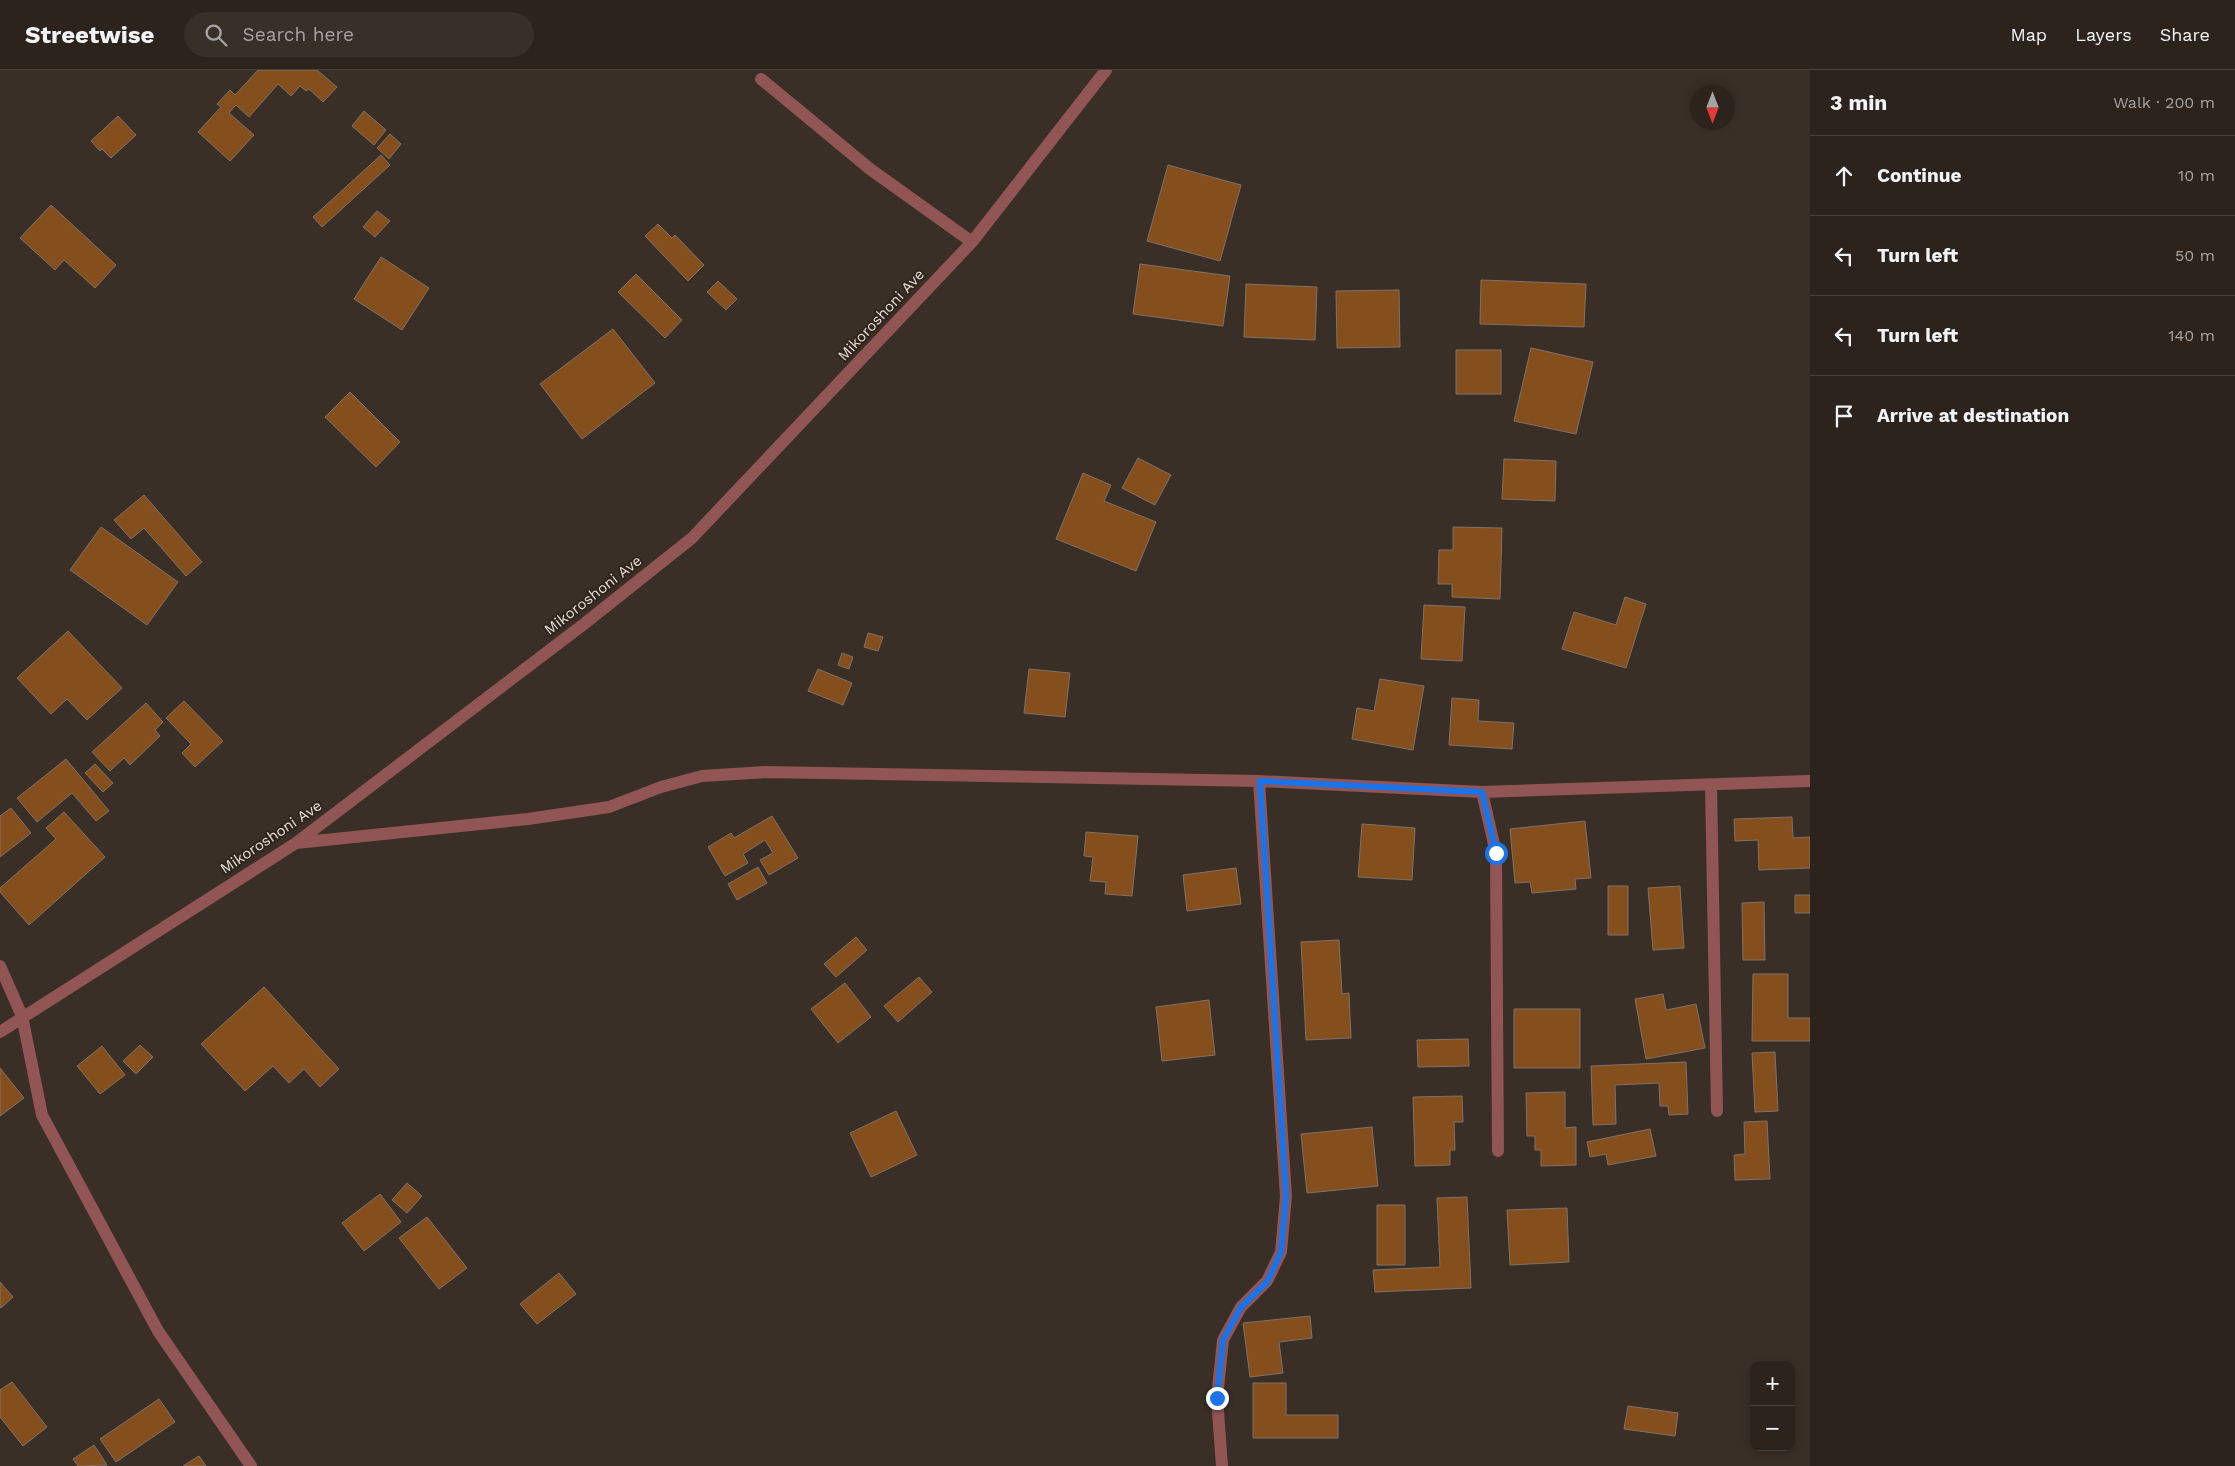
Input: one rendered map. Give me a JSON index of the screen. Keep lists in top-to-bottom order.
{
  "streets": {
    "street": ["Mikoroshoni Ave"]
  },
  "north": "bottom",
  "page": {
    "header": "Streetwise",
    "search": "Search here",
    "nav": ["Map", "Layers", "Share"],
    "heading": ["3 min", "Walk · 200 m"],
    "list": [
      ["Continue", "10 m"],
      ["Turn left", "50 m"],
      ["Turn left", "140 m"],
      "Arrive at destination"
    ],
    "map_buttons": ["+", "−"]
  }
}
